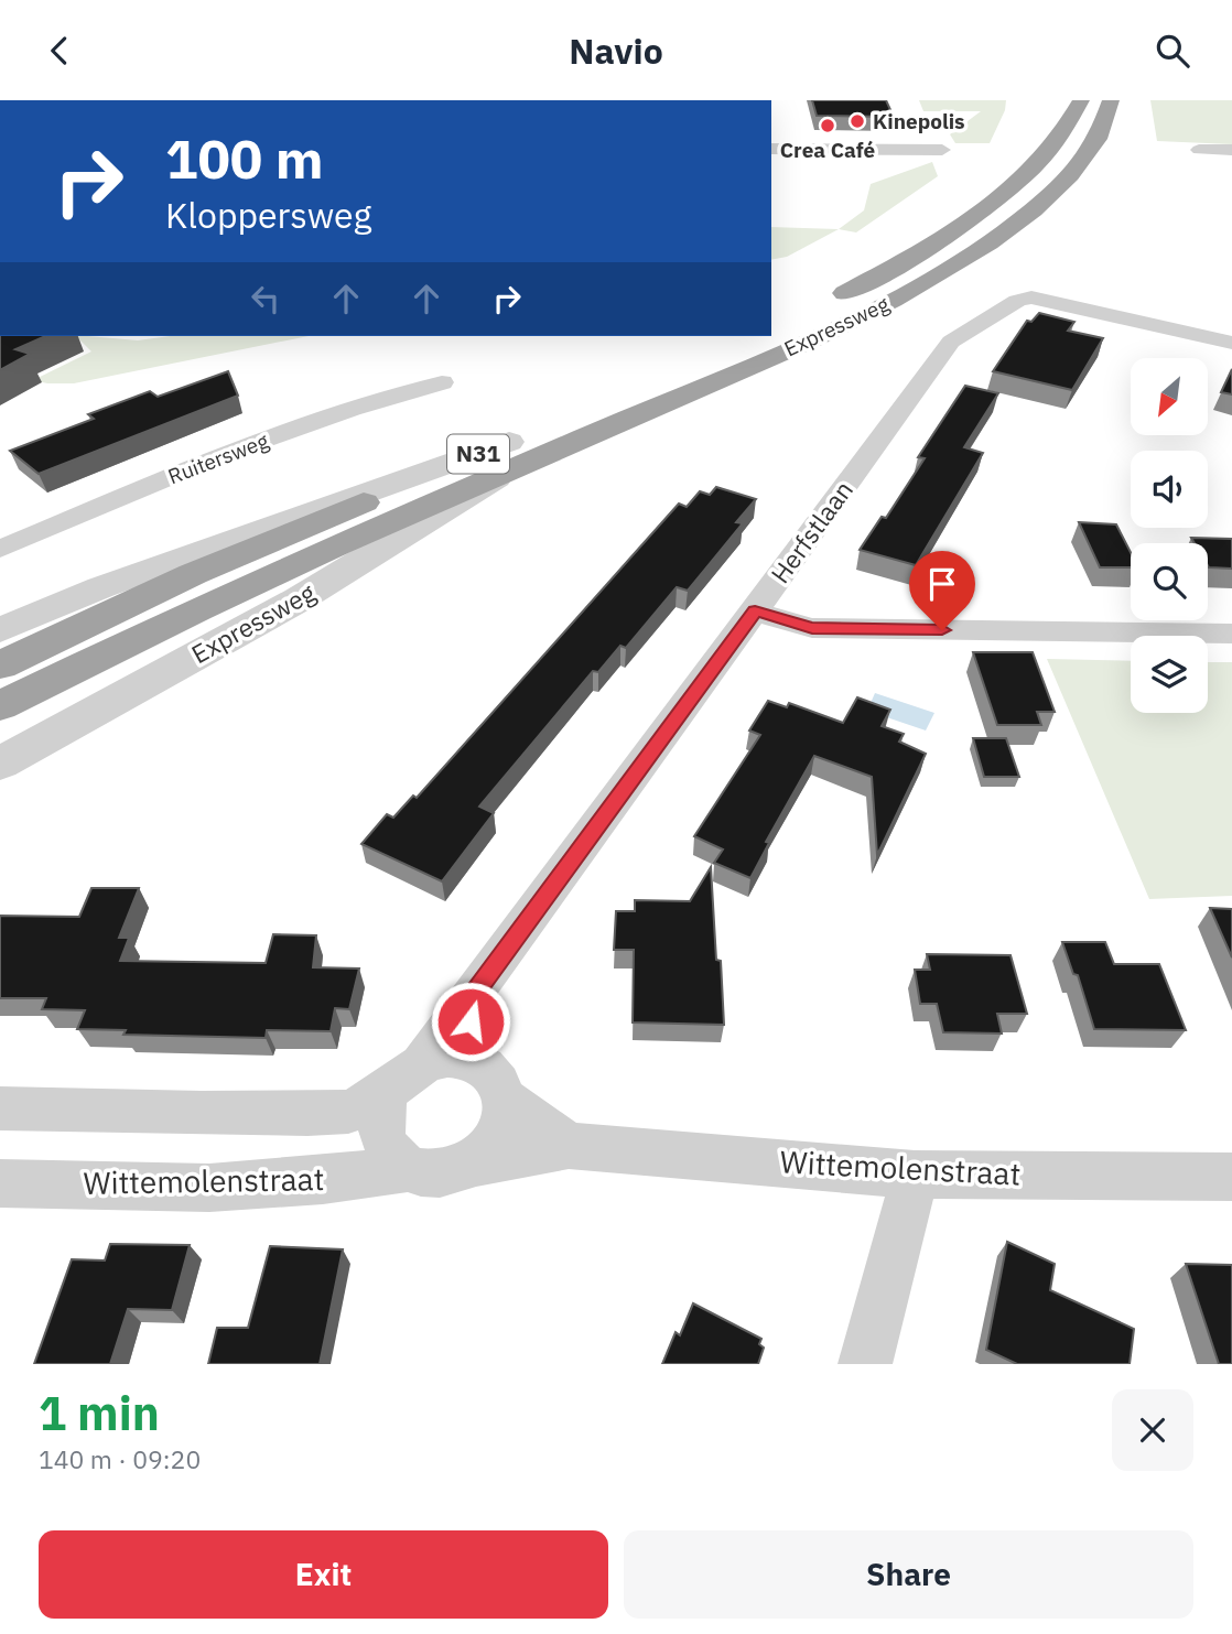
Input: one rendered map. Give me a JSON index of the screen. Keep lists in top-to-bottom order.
{
  "streets": {
    "highway": ["Expressweg", "N31"],
    "street": ["Ruitersweg", "Herfstlaan", "Wittemolenstraat"]
  },
  "crossings": [
    ["Expressweg", "N31"],
    ["Herfstlaan", "Wittemolenstraat"]
  ],
  "places": ["Kinepolis", "Crea Café"],
  "north": "bottom left",
  "page": {
    "header": "Navio",
    "turn": ["100 m", "Kloppersweg"],
    "heading": ["1 min", "140 m · 09:20"],
    "buttons": ["Exit", "Share"]
  }
}
